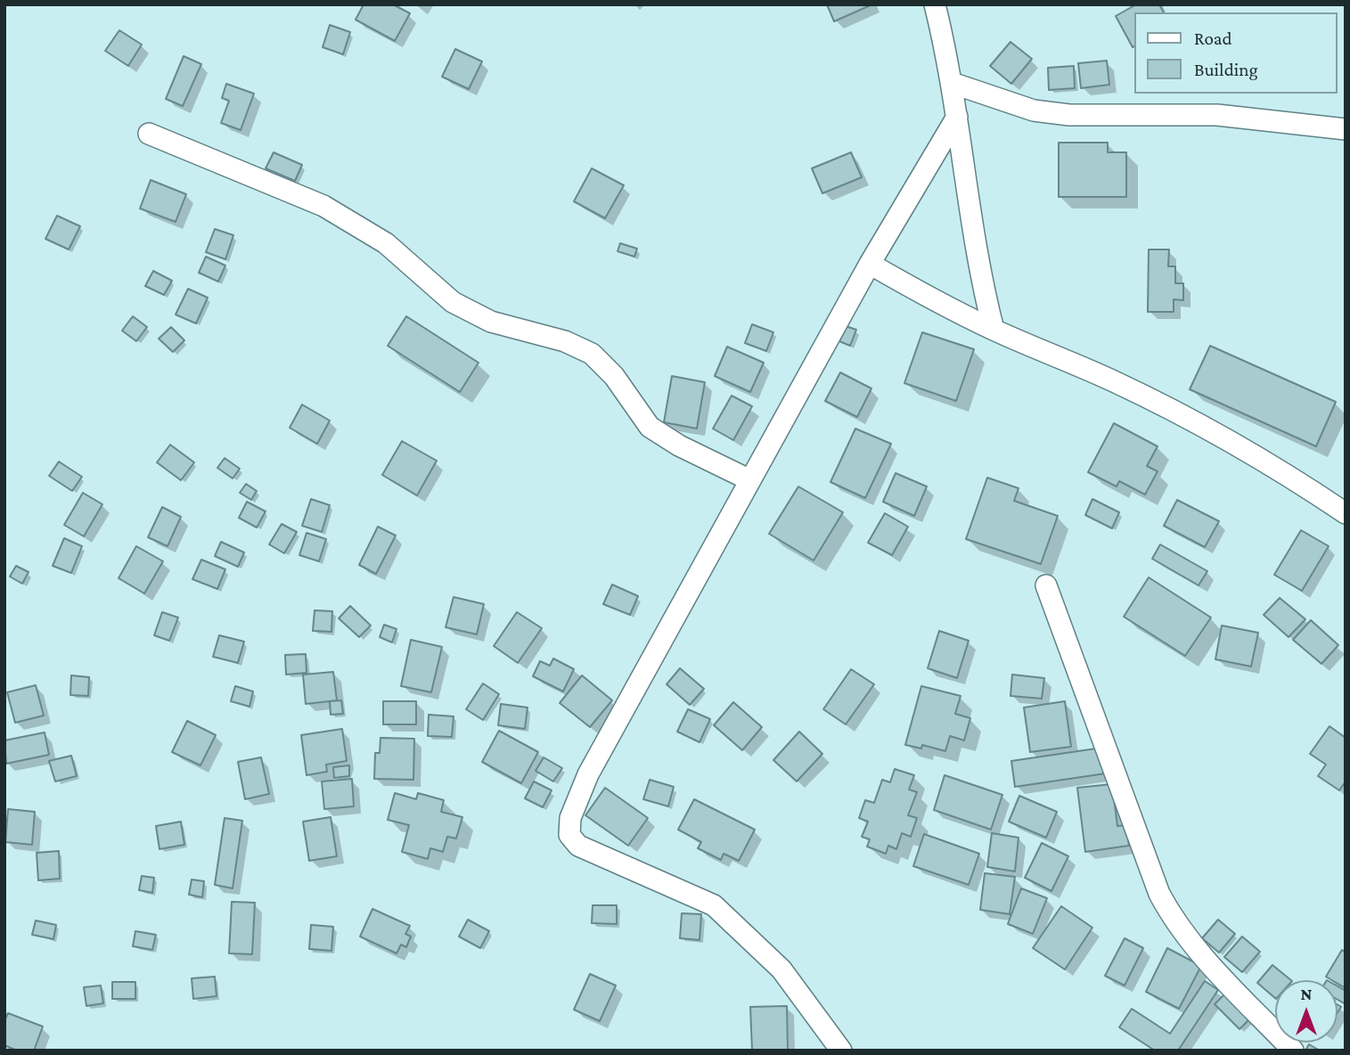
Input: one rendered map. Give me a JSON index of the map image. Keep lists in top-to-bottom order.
{
  "legend": ["Road", "Building"],
  "north": "top"
}
